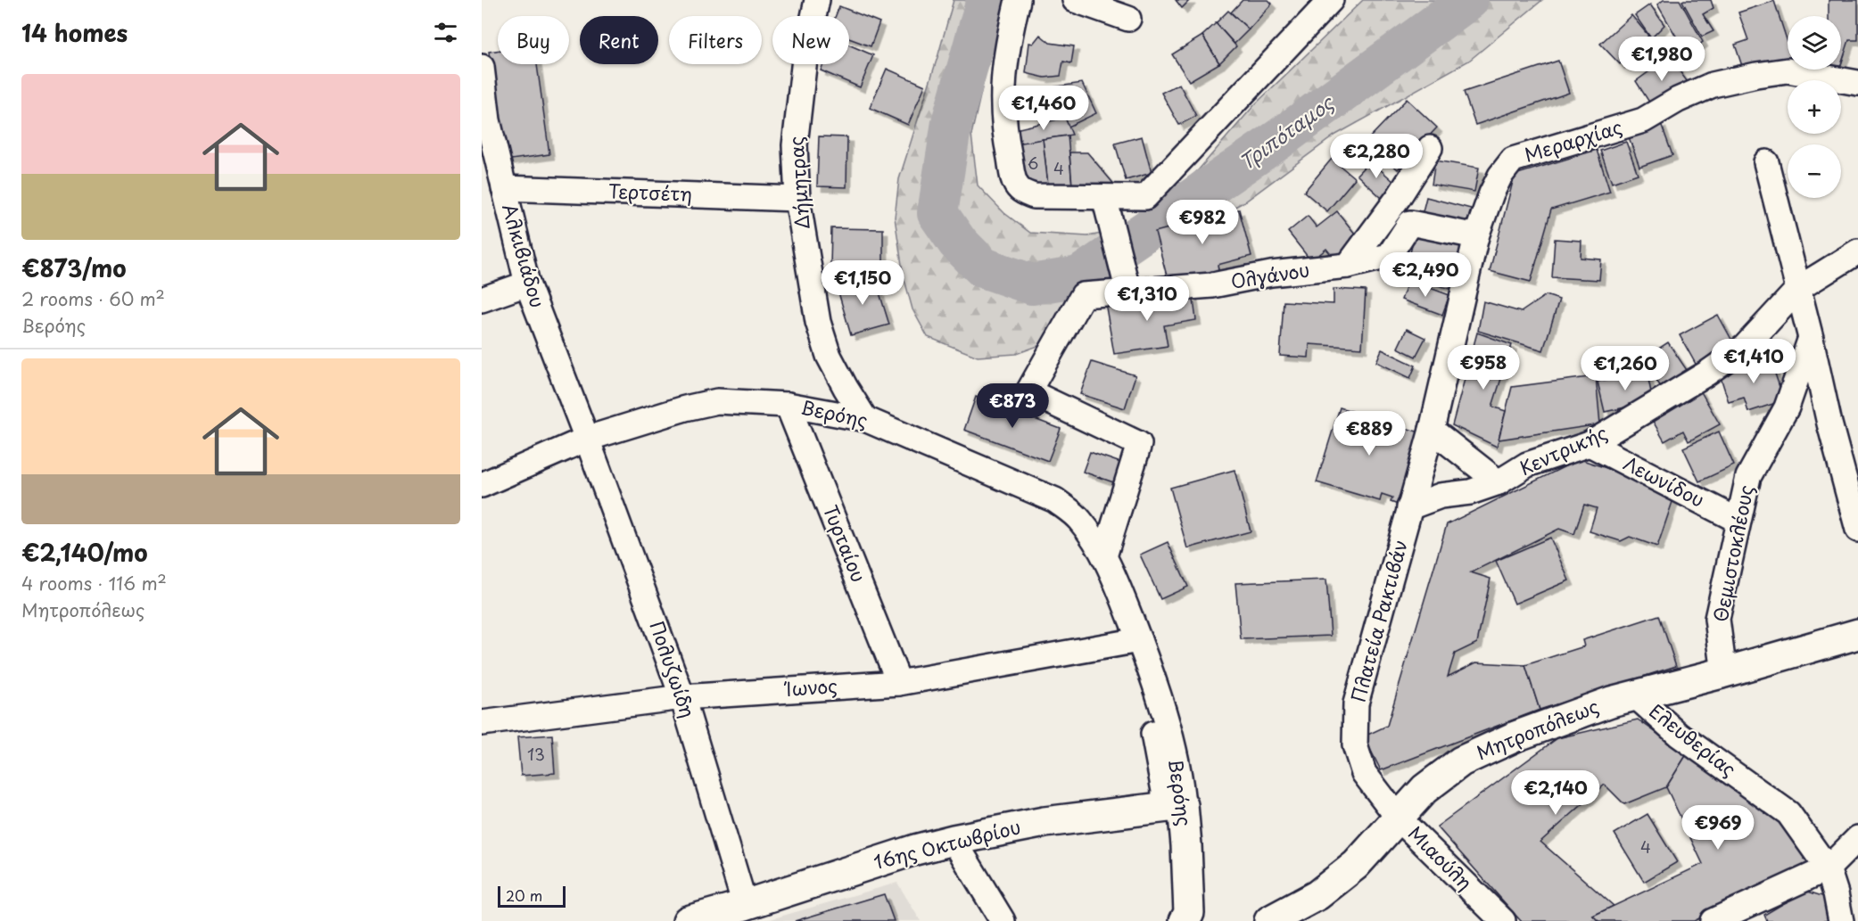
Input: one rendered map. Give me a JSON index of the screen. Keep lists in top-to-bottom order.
{
  "streets": {
    "main road": ["Βερόης", "Μητροπόλεως", "16ης Οκτωβρίου"],
    "street": [
      "Μεραρχίας",
      "Δήμητρας",
      "Τερτσέτη",
      "Αλκιβιάδου",
      "Ολγάνου",
      "Κεντρικής",
      "Λεωνίδου",
      "Τυρταίου",
      "Θεμιστοκλέους",
      "Πλατεία Ρακτιβάν",
      "Πολυζωίδη",
      "Ίωνος",
      "Ελευθερίας",
      "Μιαούλη"
    ]
  },
  "crossings": [
    ["Μεραρχίας", "Ολγάνου"],
    ["Μεραρχίας", "Κεντρικής"],
    ["Μεραρχίας", "Πλατεία Ρακτιβάν"],
    ["Δήμητρας", "Τερτσέτη"],
    ["Δήμητρας", "Βερόης"],
    ["Τερτσέτη", "Αλκιβιάδου"],
    ["Αλκιβιάδου", "Βερόης"],
    ["Αλκιβιάδου", "Πολυζωίδη"],
    ["Ολγάνου", "Βερόης"],
    ["Βερόης", "Τυρταίου"],
    ["Βερόης", "Πολυζωίδη"],
    ["Βερόης", "Ίωνος"],
    ["Βερόης", "16ης Οκτωβρίου"],
    ["Κεντρικής", "Λεωνίδου"],
    ["Κεντρικής", "Πλατεία Ρακτιβάν"],
    ["Λεωνίδου", "Θεμιστοκλέους"],
    ["Τυρταίου", "Ίωνος"],
    ["Θεμιστοκλέους", "Μητροπόλεως"],
    ["Πλατεία Ρακτιβάν", "Μητροπόλεως"],
    ["Πλατεία Ρακτιβάν", "Μιαούλη"],
    ["Πολυζωίδη", "Ίωνος"],
    ["Πολυζωίδη", "16ης Οκτωβρίου"],
    ["Μητροπόλεως", "Ελευθερίας"],
    ["Μητροπόλεως", "Μιαούλη"]
  ],
  "water": ["Τριπόταμος"],
  "house_numbers": [
    "6",
    "4",
    "13",
    "4"
  ],
  "scale_bar": "20 m",
  "page": {
    "heading": "14 homes",
    "map_buttons": ["+", "−"],
    "chip": [
      "Buy",
      "Rent",
      "Filters",
      "New"
    ],
    "price": [
      "€1,980",
      "€1,460",
      "€2,280",
      "€982",
      "€2,490",
      "€1,150",
      "€1,310",
      "€1,410",
      "€958",
      "€1,260",
      "€873",
      "€889",
      "€2,140",
      "€969"
    ],
    "list": [
      {
        "name": "€873/mo",
        "note": "2 rooms · 60 m² · Βερόης"
      },
      {
        "name": "€2,140/mo",
        "note": "4 rooms · 116 m² · Μητροπόλεως"
      }
    ],
    "scale": "20 m"
  }
}
